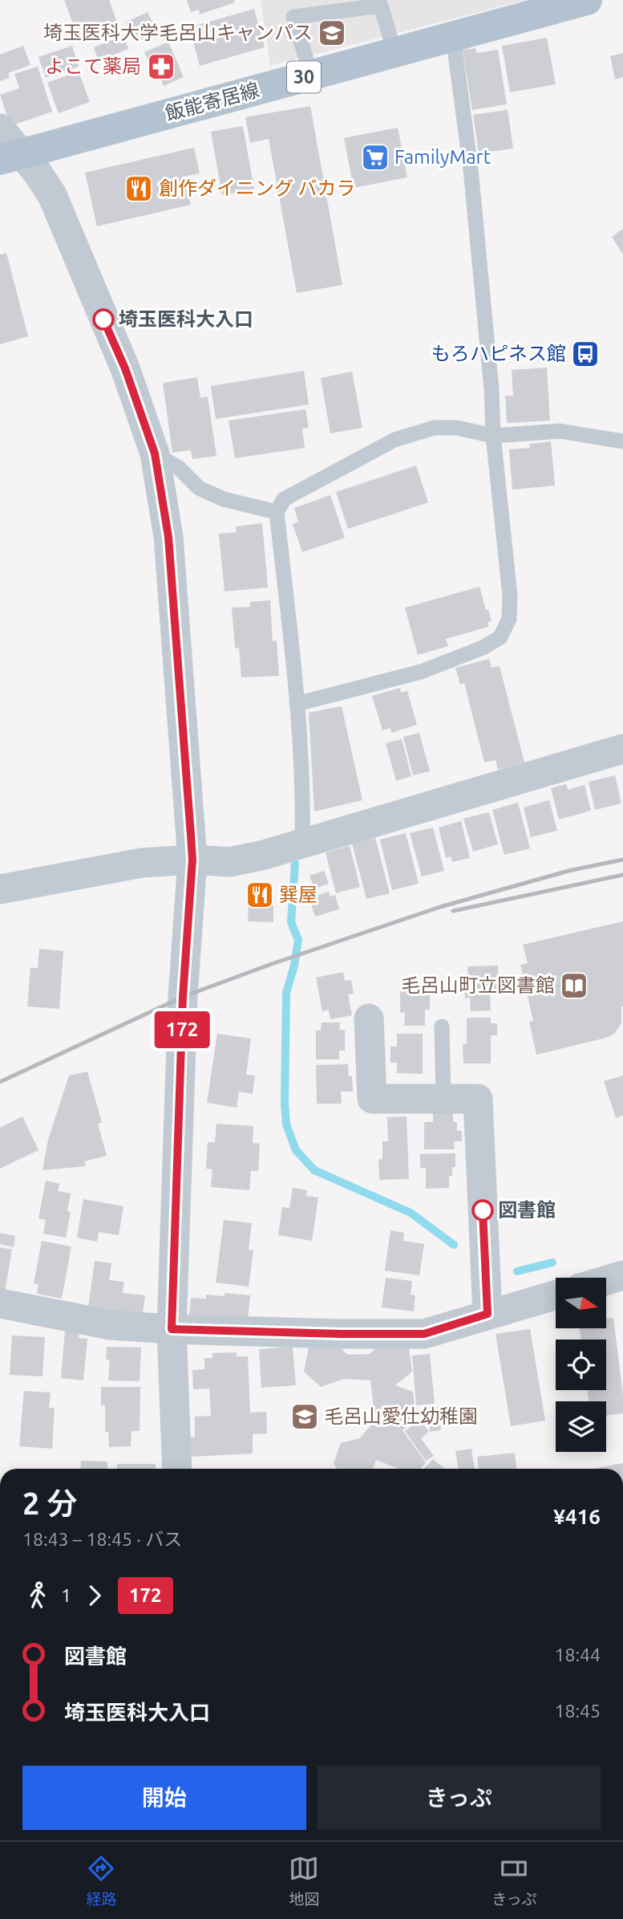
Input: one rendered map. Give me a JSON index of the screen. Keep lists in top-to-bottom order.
{
  "streets": {
    "main road": ["30", "飯能寄居線"]
  },
  "places": {
    "school or university": ["埼玉医科大学毛呂山キャンパス", "毛呂山愛仕幼稚園"],
    "pharmacy": ["よこて薬局"],
    "supermarket": ["FamilyMart"],
    "restaurant": ["創作ダイニング バカラ", "巽屋"],
    "other": ["埼玉医科大入口", "図書館"],
    "bus stop": ["もろハピネス館"],
    "library": ["毛呂山町立図書館"]
  },
  "lines": ["bus line 172"],
  "north": "right",
  "page": {
    "on_map": "172",
    "heading": ["2 分", "18:43 – 18:45 · バス", "¥416"],
    "legs": ["1", "172"],
    "list": [
      {
        "name": "図書館",
        "value": "18:44"
      },
      {
        "name": "埼玉医科大入口",
        "value": "18:45"
      }
    ],
    "buttons": ["開始", "きっぷ"],
    "tabs": ["経路", "地図", "きっぷ"]
  }
}
